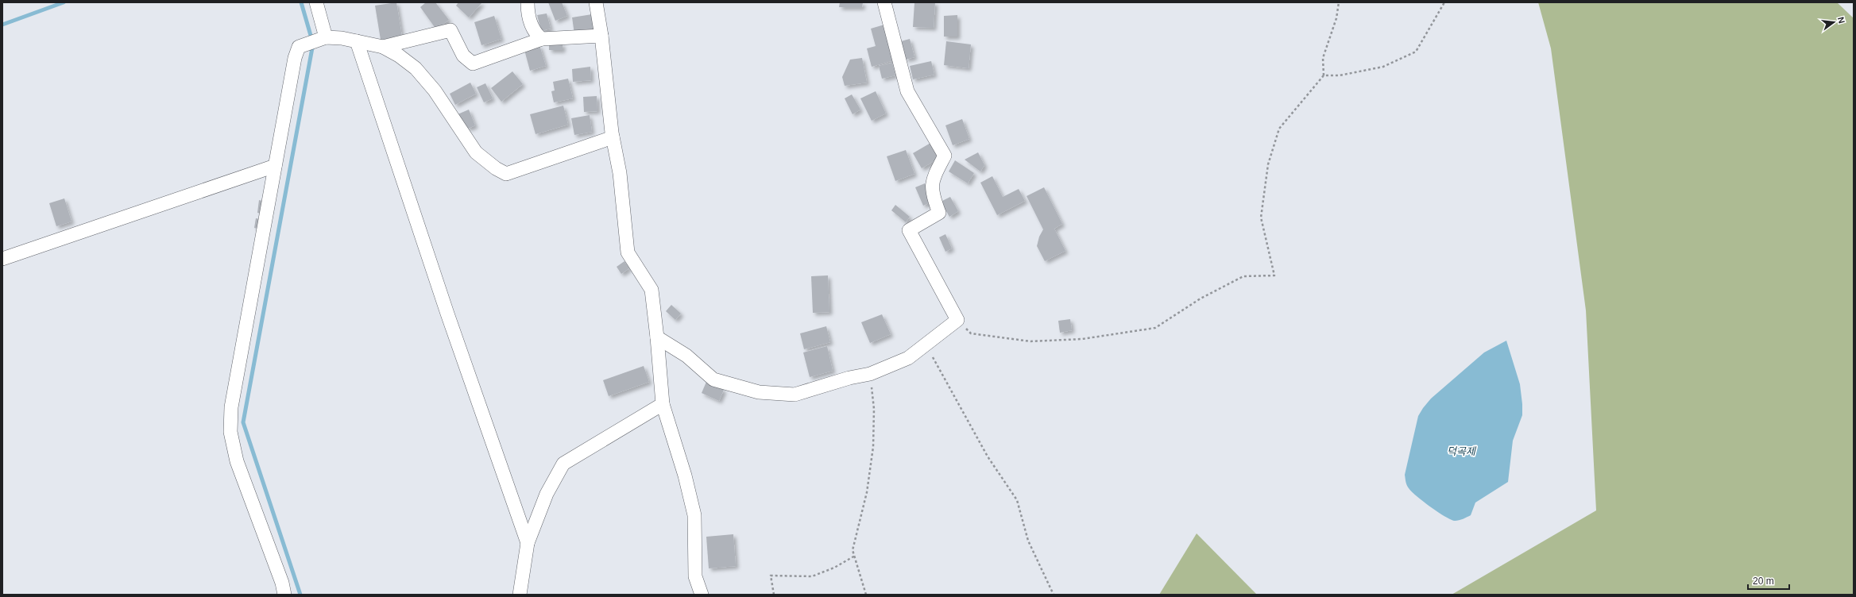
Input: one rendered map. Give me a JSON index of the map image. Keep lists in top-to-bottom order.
{
  "water": ["덕곡제"],
  "scale_bar": "20 m",
  "north": "right"
}
